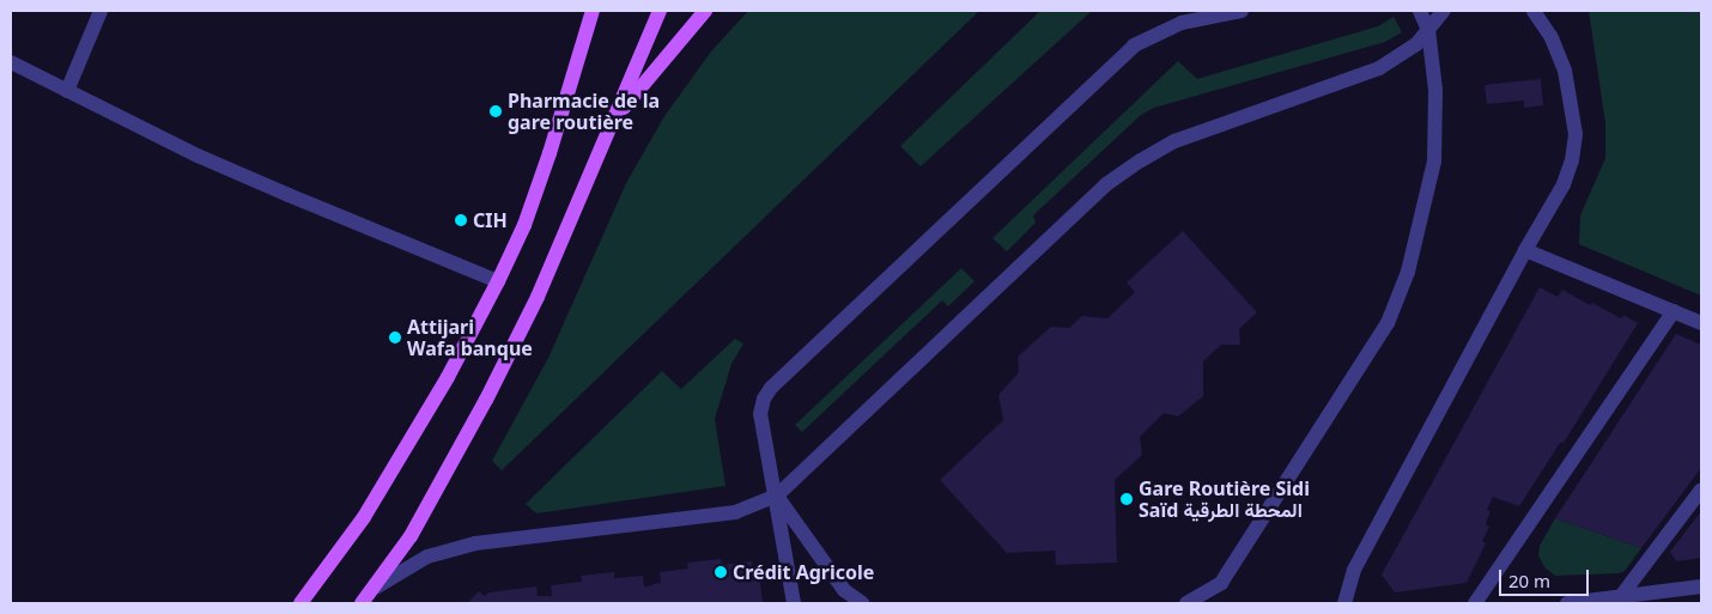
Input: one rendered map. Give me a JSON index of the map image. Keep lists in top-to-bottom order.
{
  "places": [
    "Pharmacie de la gare routière",
    "CIH",
    "Attijari Wafa banque",
    "Gare Routière Sidi Saïd المحطة الطرقية",
    "Crédit Agricole"
  ],
  "scale_bar": "20 m"
}
